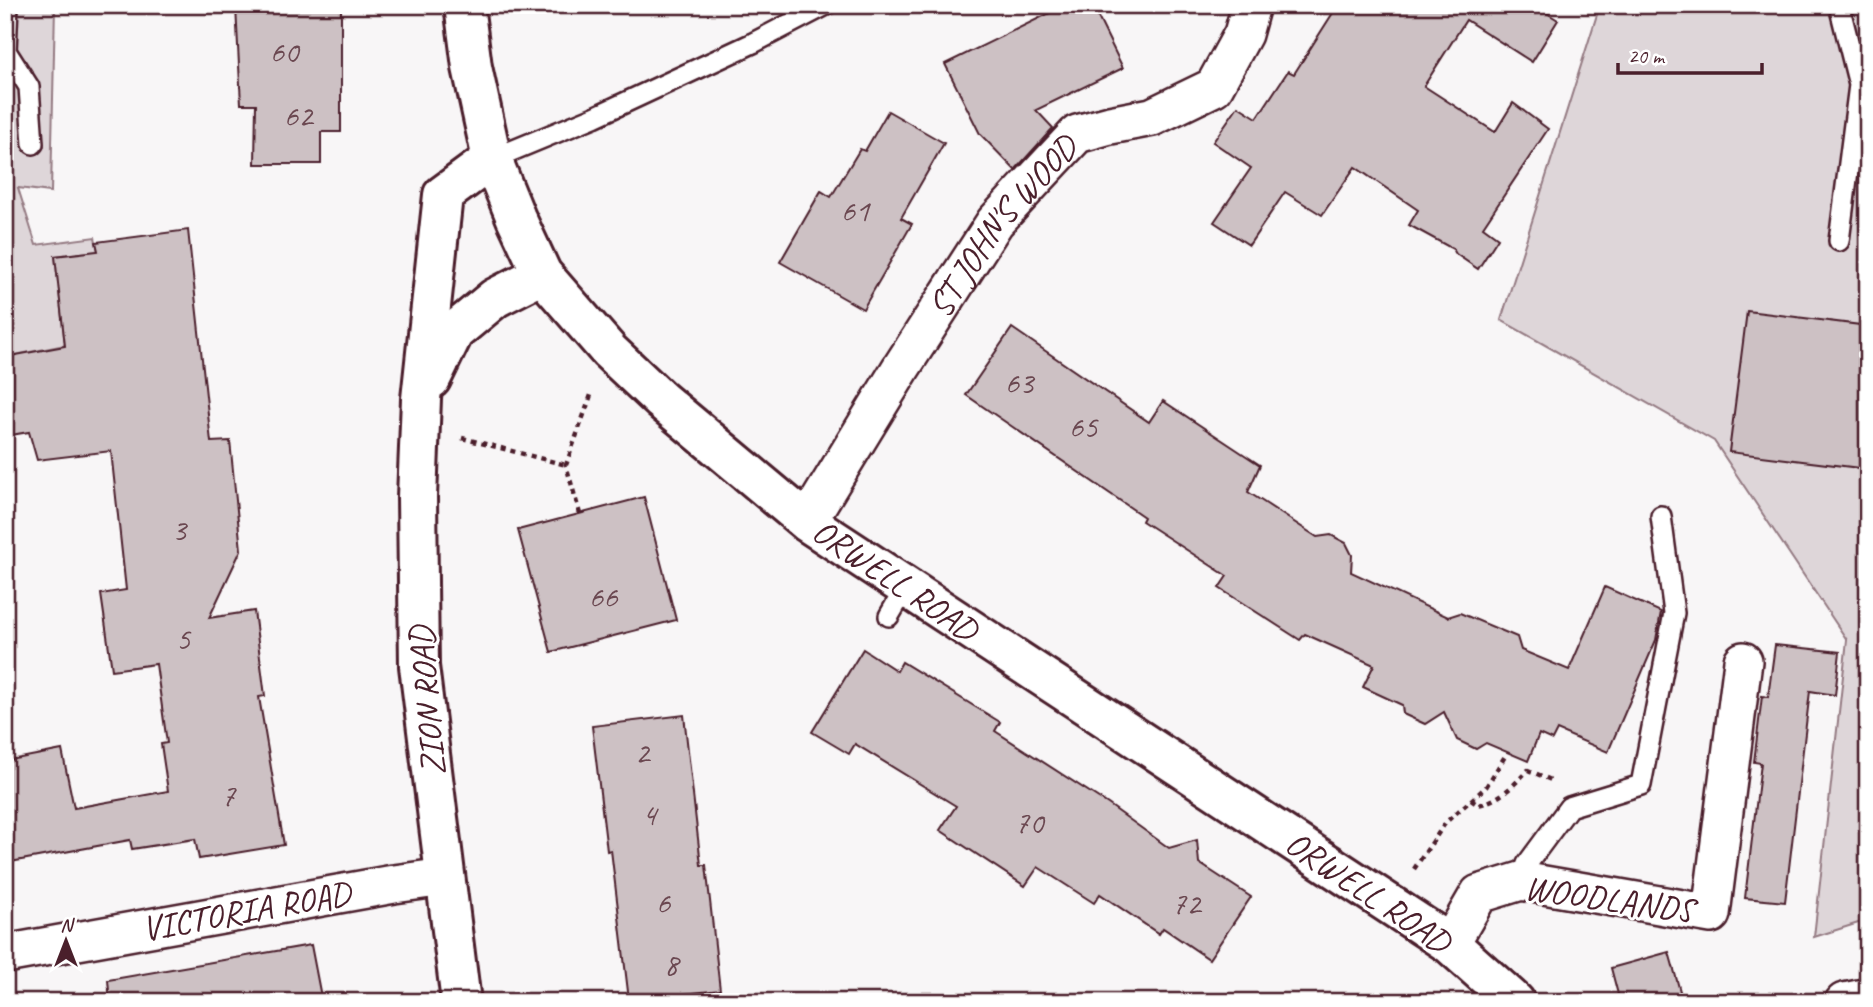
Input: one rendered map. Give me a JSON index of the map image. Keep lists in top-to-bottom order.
{
  "streets": {
    "street": [
      "ST JOHN'S WOOD",
      "ORWELL ROAD",
      "ZION ROAD",
      "WOODLANDS",
      "VICTORIA ROAD"
    ]
  },
  "crossings": [
    ["ST JOHN'S WOOD", "ORWELL ROAD"],
    ["ORWELL ROAD", "ZION ROAD"],
    ["ORWELL ROAD", "WOODLANDS"],
    ["ZION ROAD", "VICTORIA ROAD"]
  ],
  "house_numbers": [
    "60",
    "62",
    "61",
    "63",
    "65",
    "3",
    "66",
    "5",
    "2",
    "7",
    "4",
    "70",
    "6",
    "72",
    "8"
  ],
  "scale_bar": "20 m",
  "north": "top"
}
